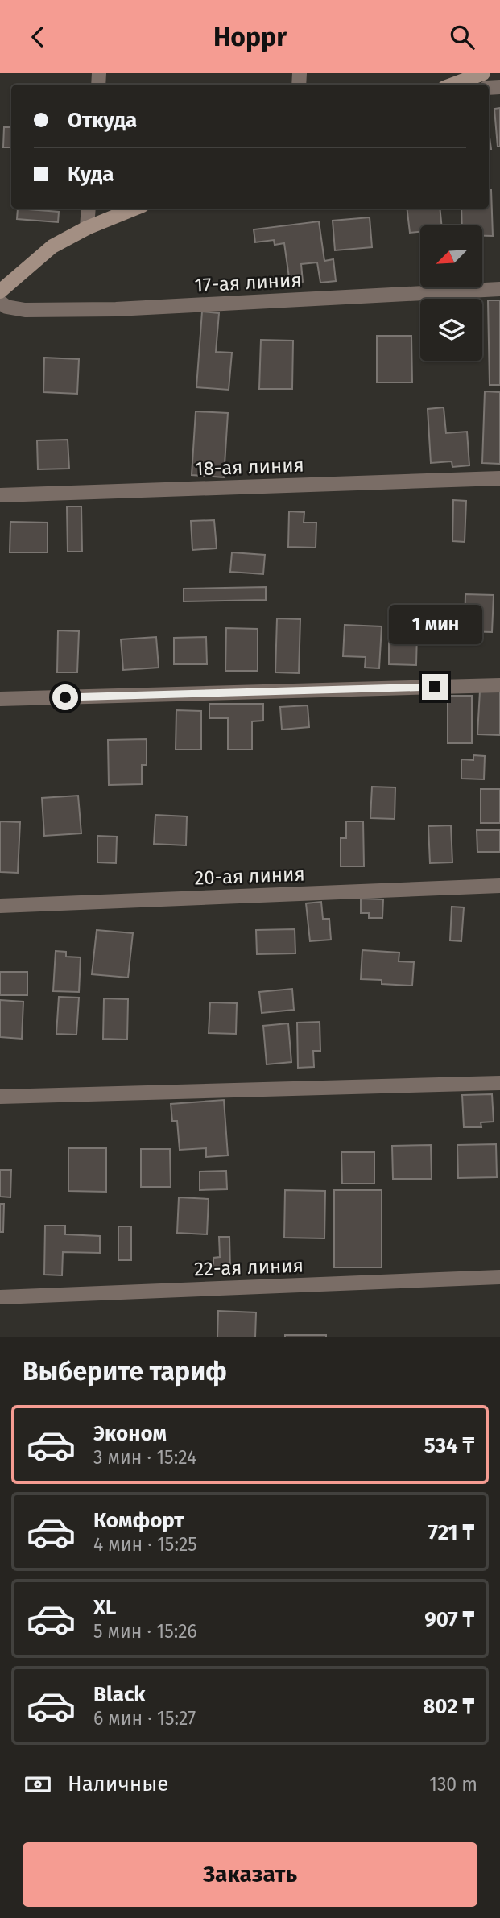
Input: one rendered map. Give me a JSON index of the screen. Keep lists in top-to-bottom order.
{
  "streets": {
    "street": [
      "17-ая линия",
      "18-ая линия",
      "20-ая линия",
      "22-ая линия"
    ]
  },
  "north": "bottom left",
  "page": {
    "header": "Hoppr",
    "banner": ["Откуда", "Куда"],
    "bubble": "1 мин",
    "heading": "Выберите тариф",
    "list": [
      {
        "name": "Эконом",
        "note": "3 мин · 15:24",
        "value": "534 ₸"
      },
      {
        "name": "Комфорт",
        "note": "4 мин · 15:25",
        "value": "721 ₸"
      },
      {
        "name": "XL",
        "note": "5 мин · 15:26",
        "value": "907 ₸"
      },
      {
        "name": "Black",
        "note": "6 мин · 15:27",
        "value": "802 ₸"
      }
    ],
    "pay": ["Наличные", "130 m"],
    "buttons": "Заказать"
  }
}
